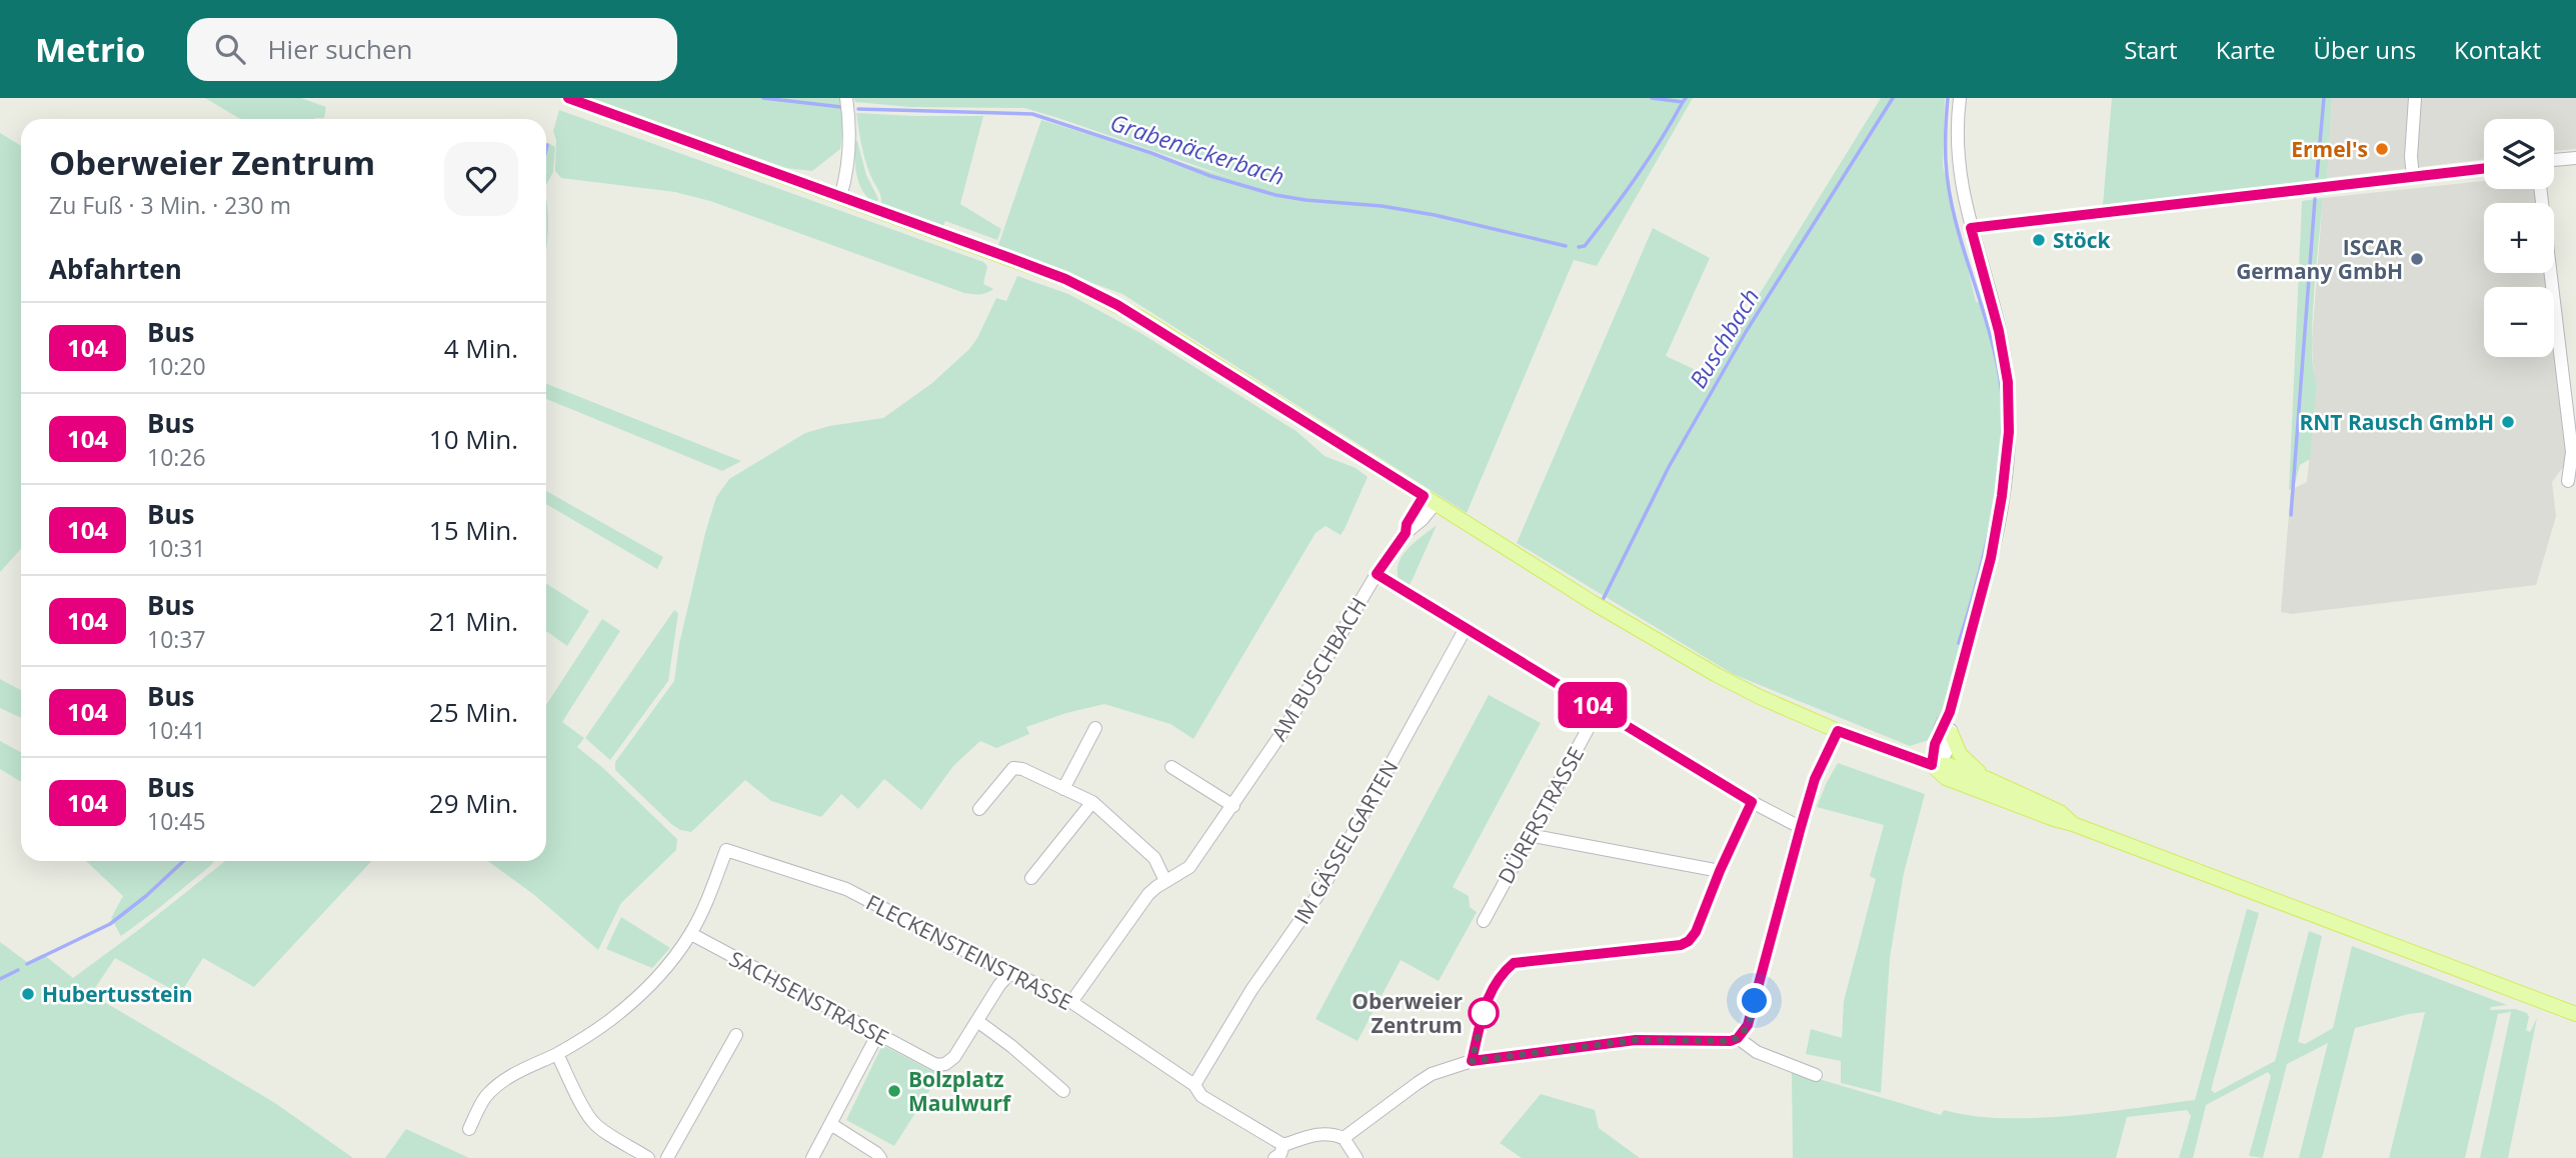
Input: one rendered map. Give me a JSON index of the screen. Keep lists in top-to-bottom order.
{
  "streets": {
    "street": [
      "AM BUSCHBACH",
      "DÜRERSTRASSE",
      "IM GÄSSELGARTEN",
      "FLECKENSTEINSTRASSE",
      "SACHSENSTRASSE"
    ]
  },
  "crossings": [
    ["AM BUSCHBACH", "FLECKENSTEINSTRASSE"],
    ["IM GÄSSELGARTEN", "FLECKENSTEINSTRASSE"],
    ["FLECKENSTEINSTRASSE", "SACHSENSTRASSE"]
  ],
  "water": ["Grabenäckerbach", "Buschbach"],
  "places": [
    "Ermel's",
    "Stöck",
    "ISCAR Germany GmbH",
    "RNT Rausch GmbH",
    "Hubertusstein",
    "Oberweier Zentrum",
    "Bolzplatz Maulwurf"
  ],
  "lines": ["bus line 104"],
  "page": {
    "header": "Metrio",
    "search": "Hier suchen",
    "nav": [
      "Start",
      "Karte",
      "Über uns",
      "Kontakt"
    ],
    "on_map": "104",
    "map_buttons": ["+", "−"],
    "heading": [
      ["Oberweier Zentrum", "Zu Fuß · 3 Min. · 230 m"],
      "Abfahrten"
    ],
    "list": [
      {
        "mark": "104",
        "name": "Bus",
        "note": "10:20",
        "value": "4 Min."
      },
      {
        "mark": "104",
        "name": "Bus",
        "note": "10:26",
        "value": "10 Min."
      },
      {
        "mark": "104",
        "name": "Bus",
        "note": "10:31",
        "value": "15 Min."
      },
      {
        "mark": "104",
        "name": "Bus",
        "note": "10:37",
        "value": "21 Min."
      },
      {
        "mark": "104",
        "name": "Bus",
        "note": "10:41",
        "value": "25 Min."
      },
      {
        "mark": "104",
        "name": "Bus",
        "note": "10:45",
        "value": "29 Min."
      }
    ]
  }
}
